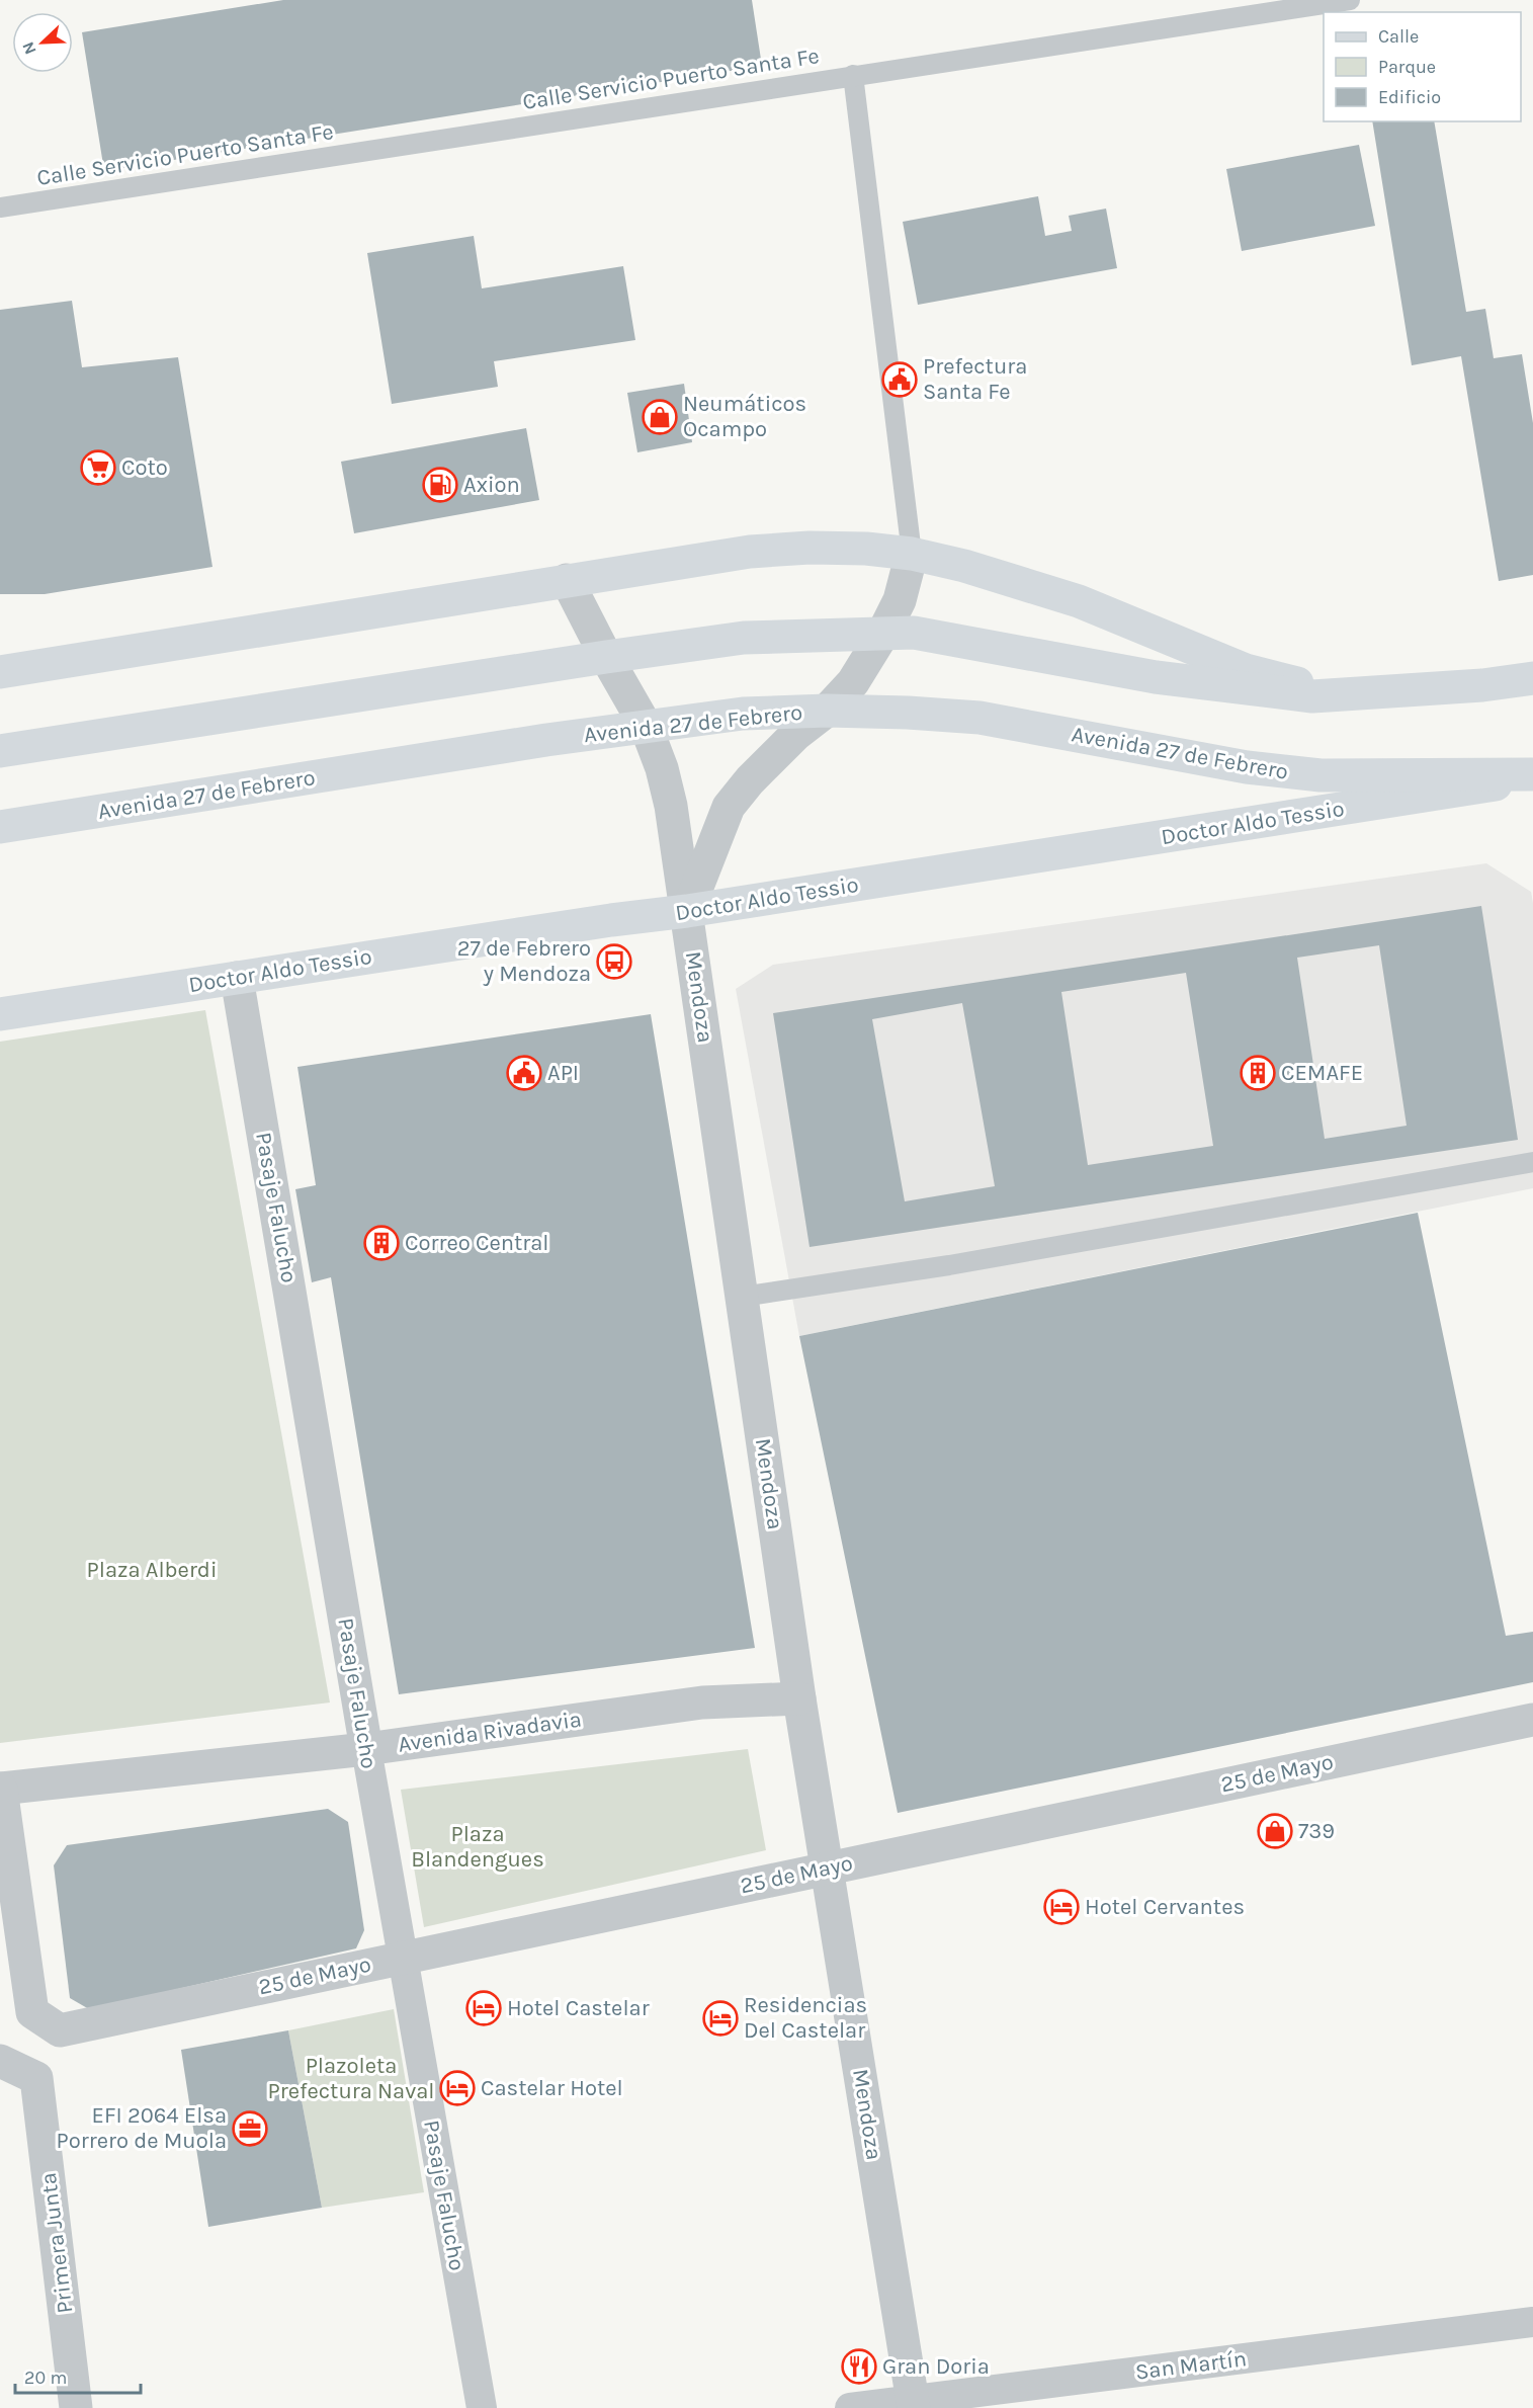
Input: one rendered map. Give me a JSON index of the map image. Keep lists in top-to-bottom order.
{
  "streets": {
    "main road": ["Avenida 27 de Febrero", "Doctor Aldo Tessio"],
    "street": [
      "Mendoza",
      "Pasaje Falucho",
      "Avenida Rivadavia",
      "25 de Mayo",
      "Primera Junta",
      "San Martín"
    ],
    "lane": ["Calle Servicio Puerto Santa Fe"]
  },
  "crossings": [
    ["Avenida 27 de Febrero", "Doctor Aldo Tessio"],
    ["Avenida 27 de Febrero", "Mendoza"],
    ["Doctor Aldo Tessio", "Mendoza"],
    ["Doctor Aldo Tessio", "Pasaje Falucho"],
    ["Mendoza", "Avenida Rivadavia"],
    ["Mendoza", "25 de Mayo"],
    ["Mendoza", "San Martín"],
    ["Pasaje Falucho", "Avenida Rivadavia"],
    ["Pasaje Falucho", "25 de Mayo"],
    ["Avenida Rivadavia", "25 de Mayo"]
  ],
  "parks": ["Plaza Alberdi", "Plaza Blandengues", "Plazoleta Prefectura Naval"],
  "places": {
    "public building": ["Prefectura Santa Fe", "API"],
    "shop": ["Neumáticos Ocampo", "739"],
    "supermarket": ["Coto"],
    "fuel station": ["Axion"],
    "bus stop": ["27 de Febrero y Mendoza"],
    "building": ["CEMAFE", "Correo Central"],
    "hotel": [
      "Hotel Cervantes",
      "Hotel Castelar",
      "Residencias Del Castelar",
      "Castelar Hotel"
    ],
    "office": ["EFI 2064 Elsa Porrero de Muola"],
    "restaurant": ["Gran Doria"]
  },
  "legend": ["Calle", "Parque", "Edificio"],
  "scale_bar": "20 m",
  "north": "bottom left"
}
